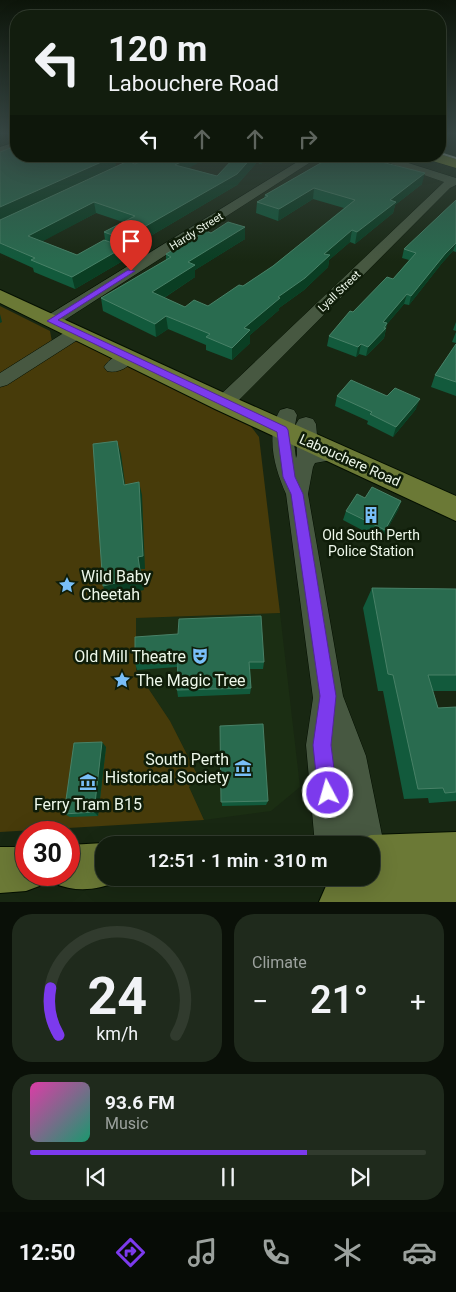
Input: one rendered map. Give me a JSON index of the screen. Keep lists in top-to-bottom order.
{
  "streets": {
    "main road": ["Labouchere Road"],
    "street": ["Hardy Street", "Lyall Street"]
  },
  "crossings": [
    ["Hardy Street", "Labouchere Road"],
    ["Lyall Street", "Labouchere Road"]
  ],
  "places": {
    "building": ["Old South Perth Police Station"],
    "place": ["Wild Baby Cheetah", "The Magic Tree"],
    "theatre": ["Old Mill Theatre"],
    "museum": ["South Perth Historical Society", "Ferry Tram B15"]
  },
  "page": {
    "turn": ["120 m", "Labouchere Road"],
    "limit": "30",
    "trip": "12:51 · 1 min · 310 m",
    "tile": "Climate",
    "heat": ["−", "21°", "+"],
    "song": ["93.6 FM", "Music"],
    "tabs": "12:50",
    "gauge": ["24", "km/h"]
  }
}
